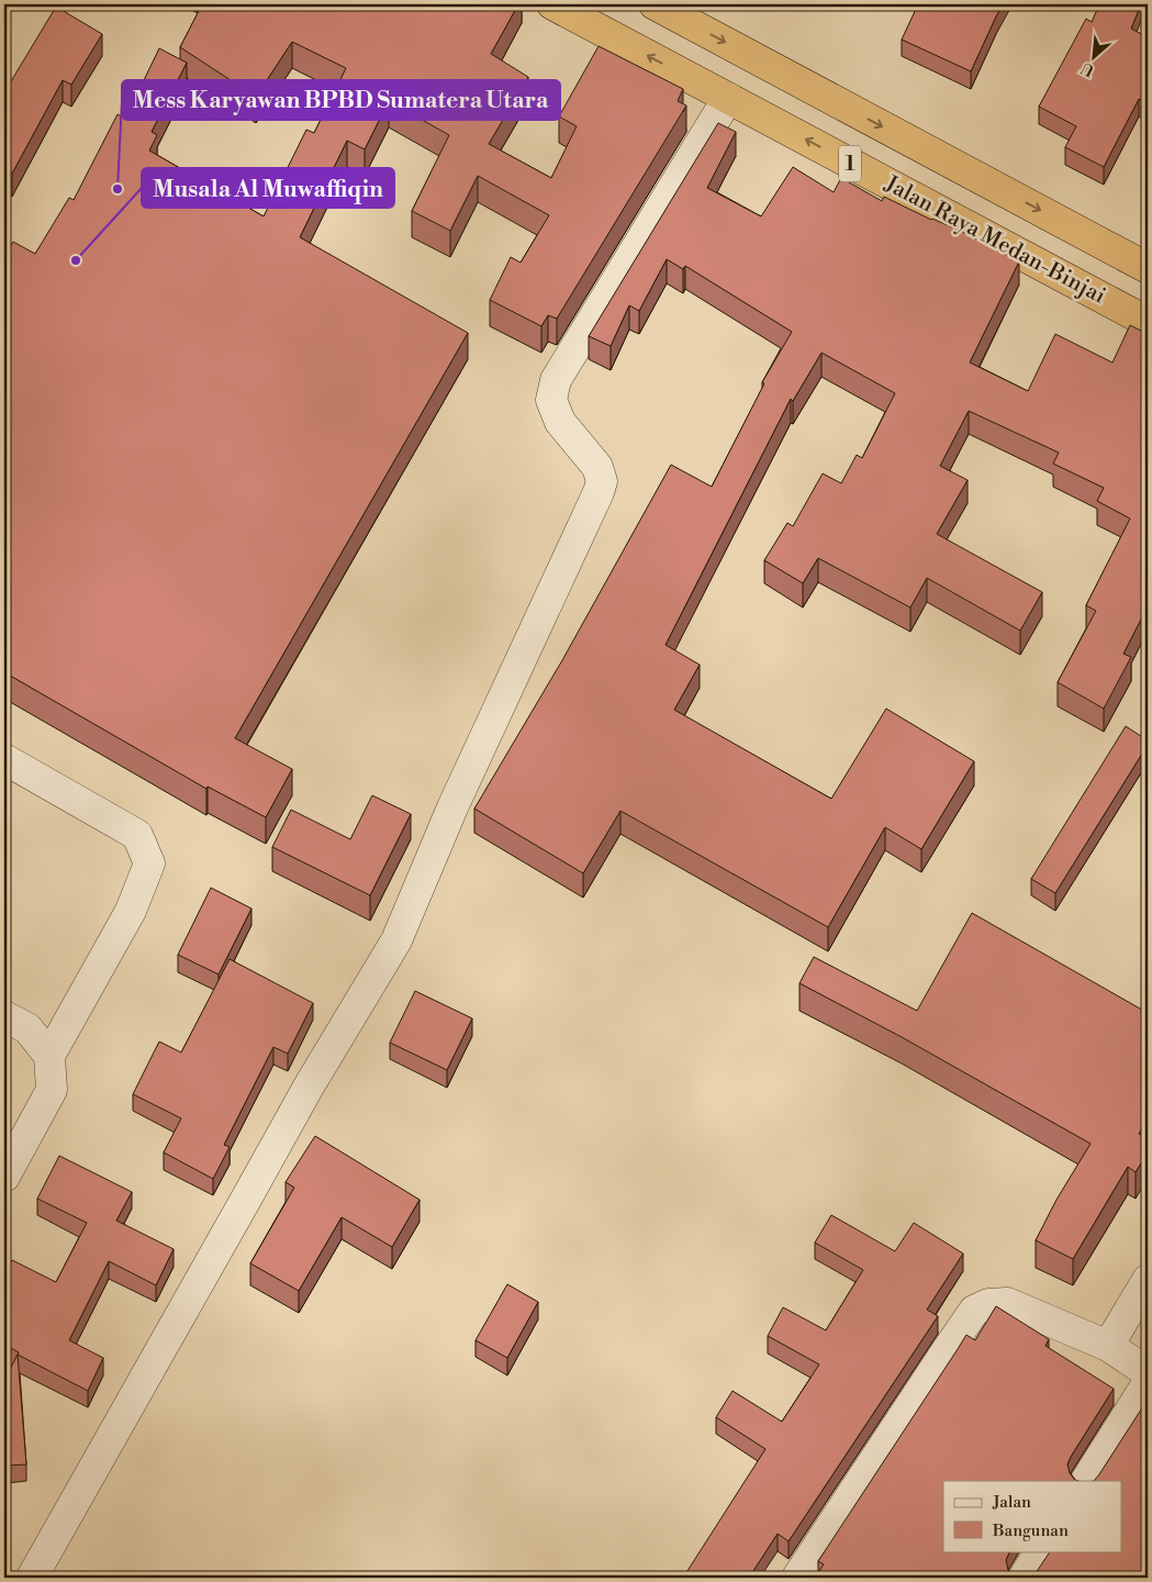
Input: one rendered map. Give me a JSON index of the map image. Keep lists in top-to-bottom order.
{
  "streets": {
    "highway": ["1", "Jalan Raya Medan-Binjai"]
  },
  "places": ["Mess Karyawan BPBD Sumatera Utara", "Musala Al Muwaffiqin"],
  "legend": ["Jalan", "Bangunan"],
  "north": "bottom left"
}
